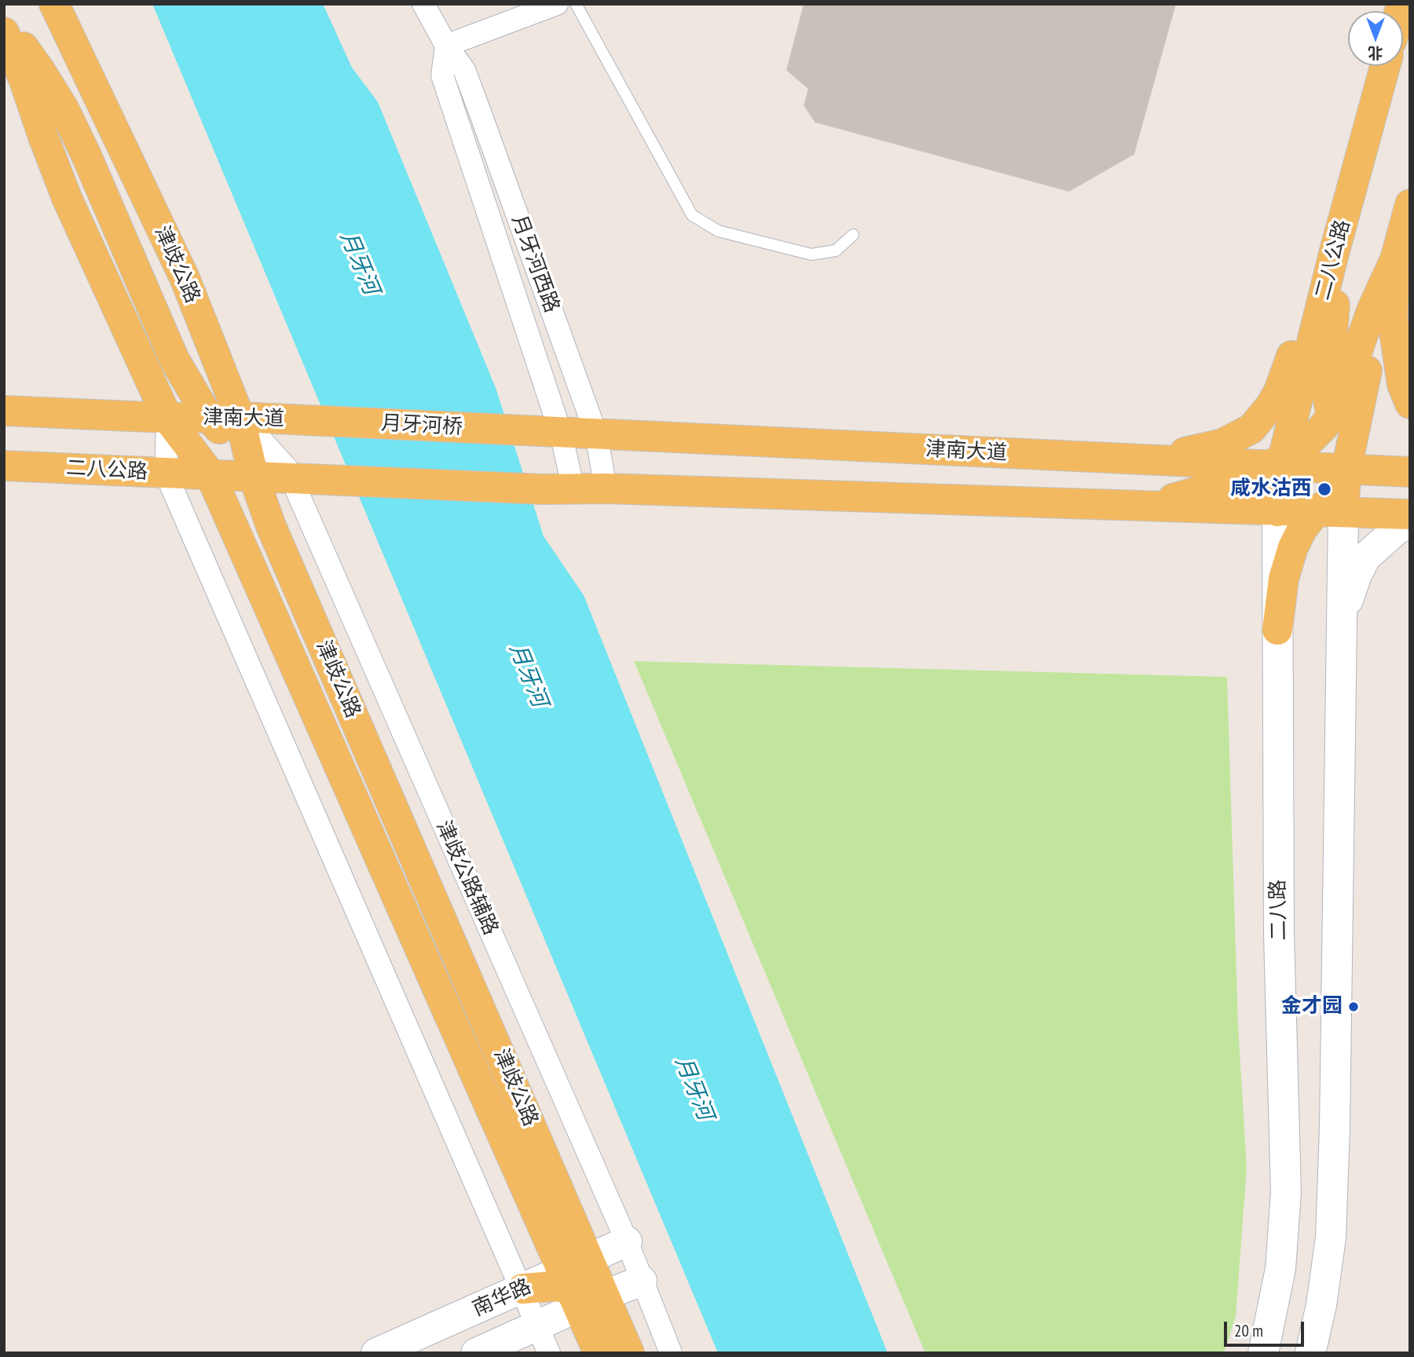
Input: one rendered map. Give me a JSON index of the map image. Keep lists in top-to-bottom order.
{
  "streets": {
    "main road": [
      "二八公路",
      "津歧公路",
      "津南大道",
      "月牙河桥",
      "二八路",
      "南华路"
    ],
    "street": ["月牙河西路", "津歧公路辅路"]
  },
  "crossings": [
    ["二八公路", "津歧公路"],
    ["二八公路", "津南大道"],
    ["二八公路", "二八路"],
    ["月牙河西路", "津南大道"],
    ["津歧公路", "津南大道"],
    ["津歧公路", "津歧公路辅路"],
    ["津歧公路", "南华路"],
    ["津南大道", "月牙河桥"],
    ["津南大道", "津歧公路辅路"],
    ["津南大道", "二八路"],
    ["津歧公路辅路", "南华路"]
  ],
  "water": ["月牙河"],
  "places": ["咸水沽西", "金才园"],
  "scale_bar": "20 m",
  "north": "bottom"
}
